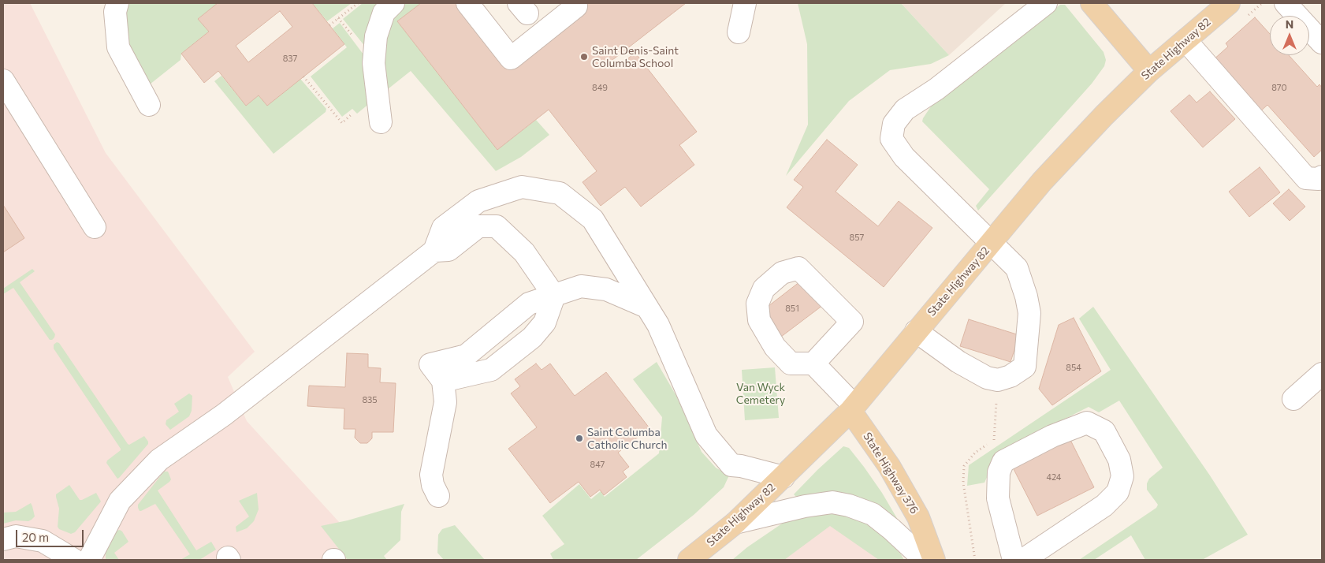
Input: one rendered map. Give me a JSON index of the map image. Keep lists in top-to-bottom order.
{
  "streets": {
    "main road": ["State Highway 82", "State Highway 376"]
  },
  "crossings": [
    ["State Highway 82", "State Highway 376"]
  ],
  "parks": ["Van Wyck Cemetery"],
  "places": ["Saint Denis-Saint Columba School", "Saint Columba Catholic Church"],
  "house_numbers": [
    "837",
    "849",
    "870",
    "857",
    "851",
    "854",
    "835",
    "847",
    "424"
  ],
  "scale_bar": "20 m",
  "north": "top"
}
